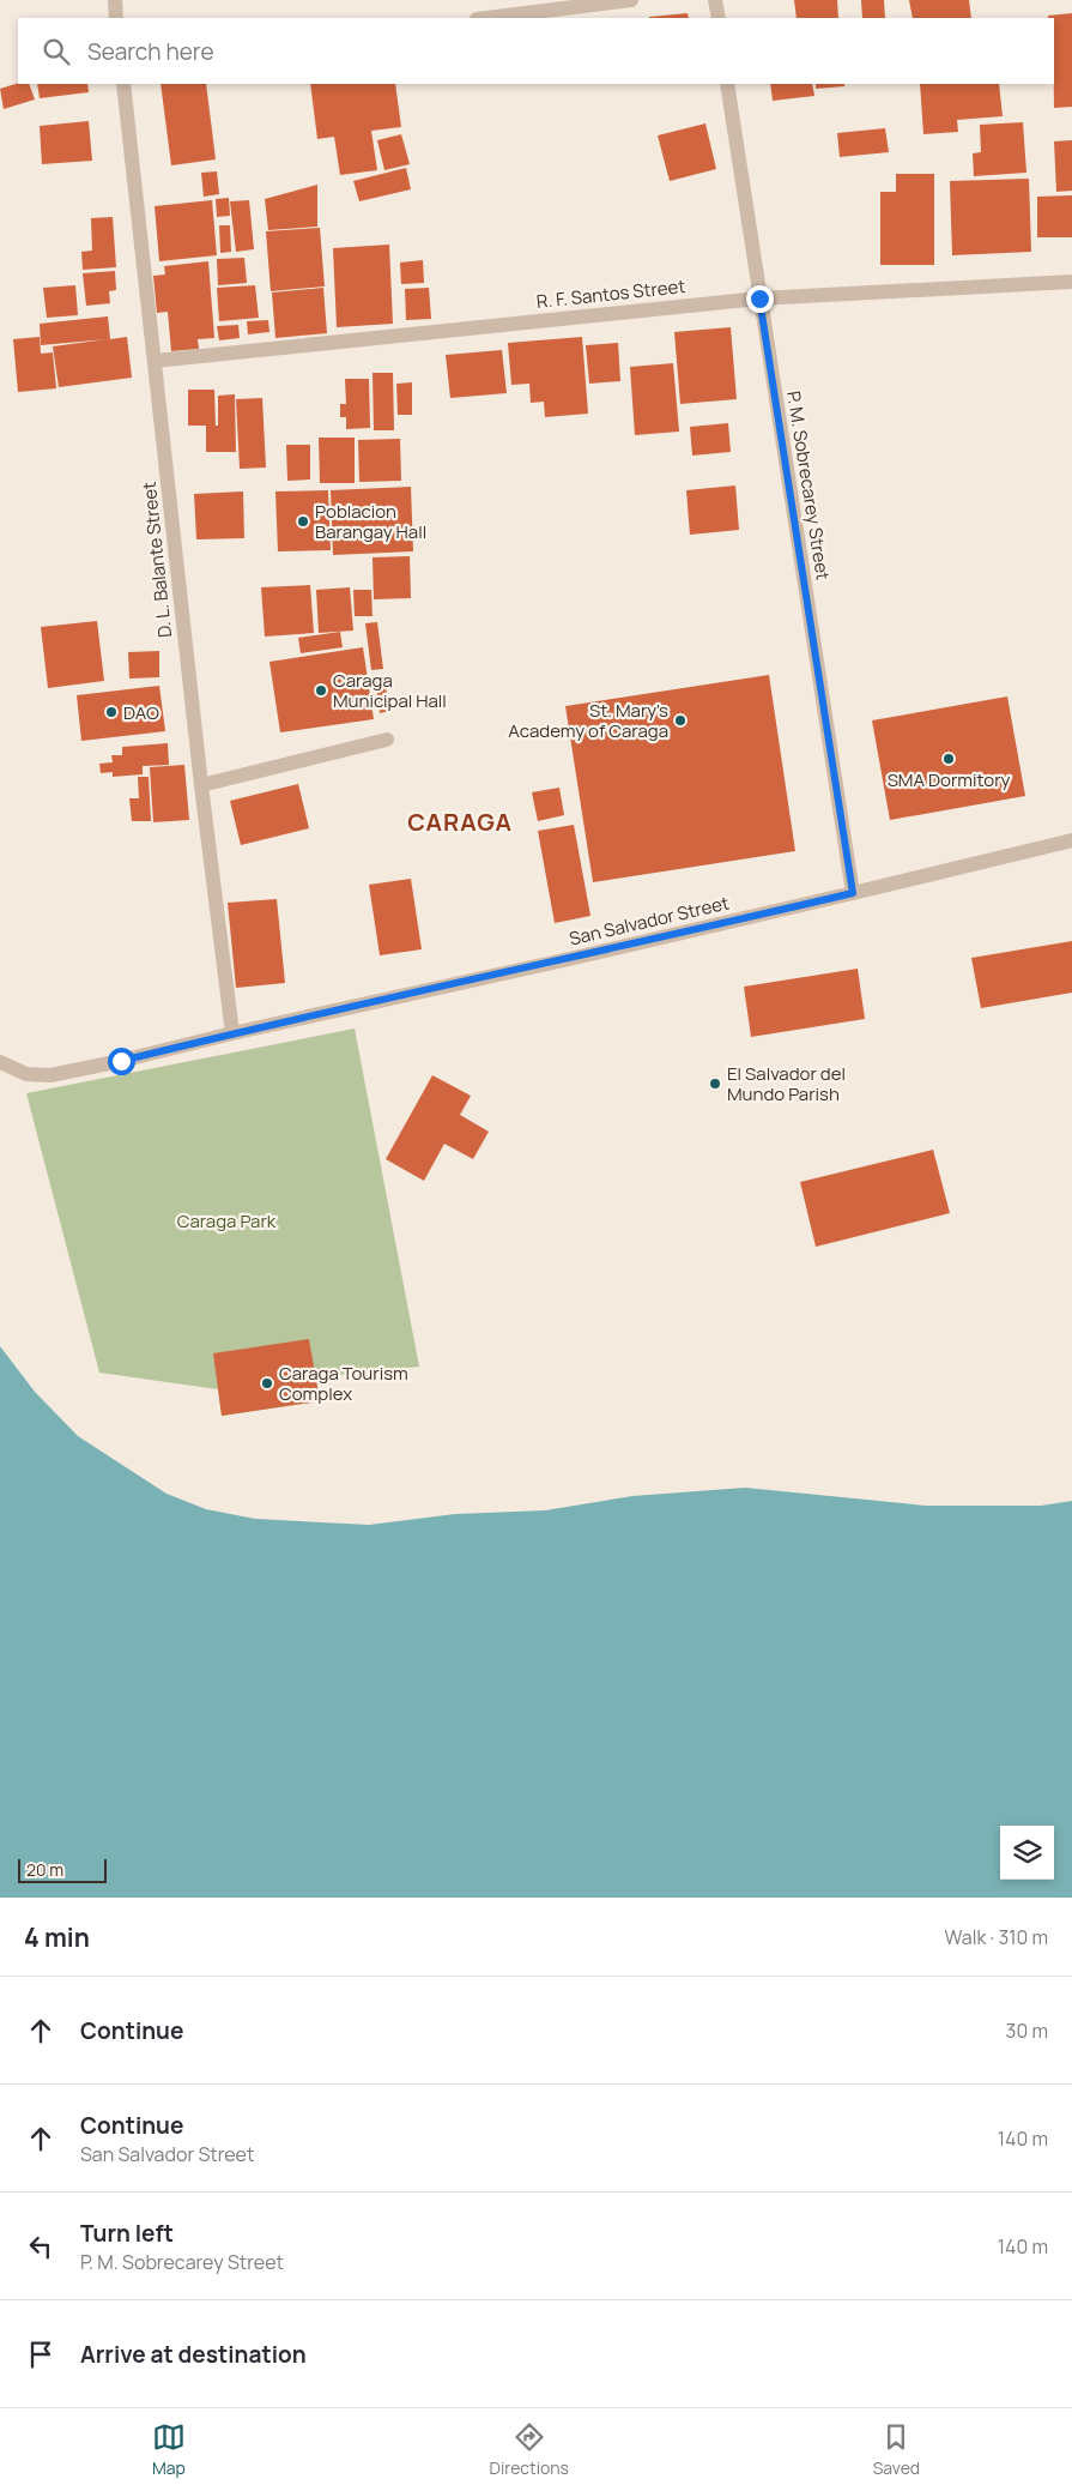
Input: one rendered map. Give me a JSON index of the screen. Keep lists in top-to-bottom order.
{
  "streets": {
    "street": [
      "R. F. Santos Street",
      "P. M. Sobrecarey Street",
      "D. L. Balante Street",
      "San Salvador Street"
    ]
  },
  "crossings": [
    ["R. F. Santos Street", "P. M. Sobrecarey Street"],
    ["R. F. Santos Street", "D. L. Balante Street"],
    ["P. M. Sobrecarey Street", "San Salvador Street"],
    ["D. L. Balante Street", "San Salvador Street"]
  ],
  "districts": ["CARAGA"],
  "parks": ["Caraga Park"],
  "places": [
    "Poblacion Barangay Hall",
    "Caraga Municipal Hall",
    "DAO",
    "St. Mary's Academy of Caraga",
    "SMA Dormitory",
    "El Salvador del Mundo Parish",
    "Caraga Tourism Complex"
  ],
  "scale_bar": "20 m",
  "page": {
    "search": "Search here",
    "scale": "20 m",
    "heading": ["4 min", "Walk · 310 m"],
    "list": [
      ["Continue", "30 m"],
      ["Continue", "San Salvador Street", "140 m"],
      ["Turn left", "P. M. Sobrecarey Street", "140 m"],
      "Arrive at destination"
    ],
    "nav": ["Map", "Directions", "Saved"]
  }
}
